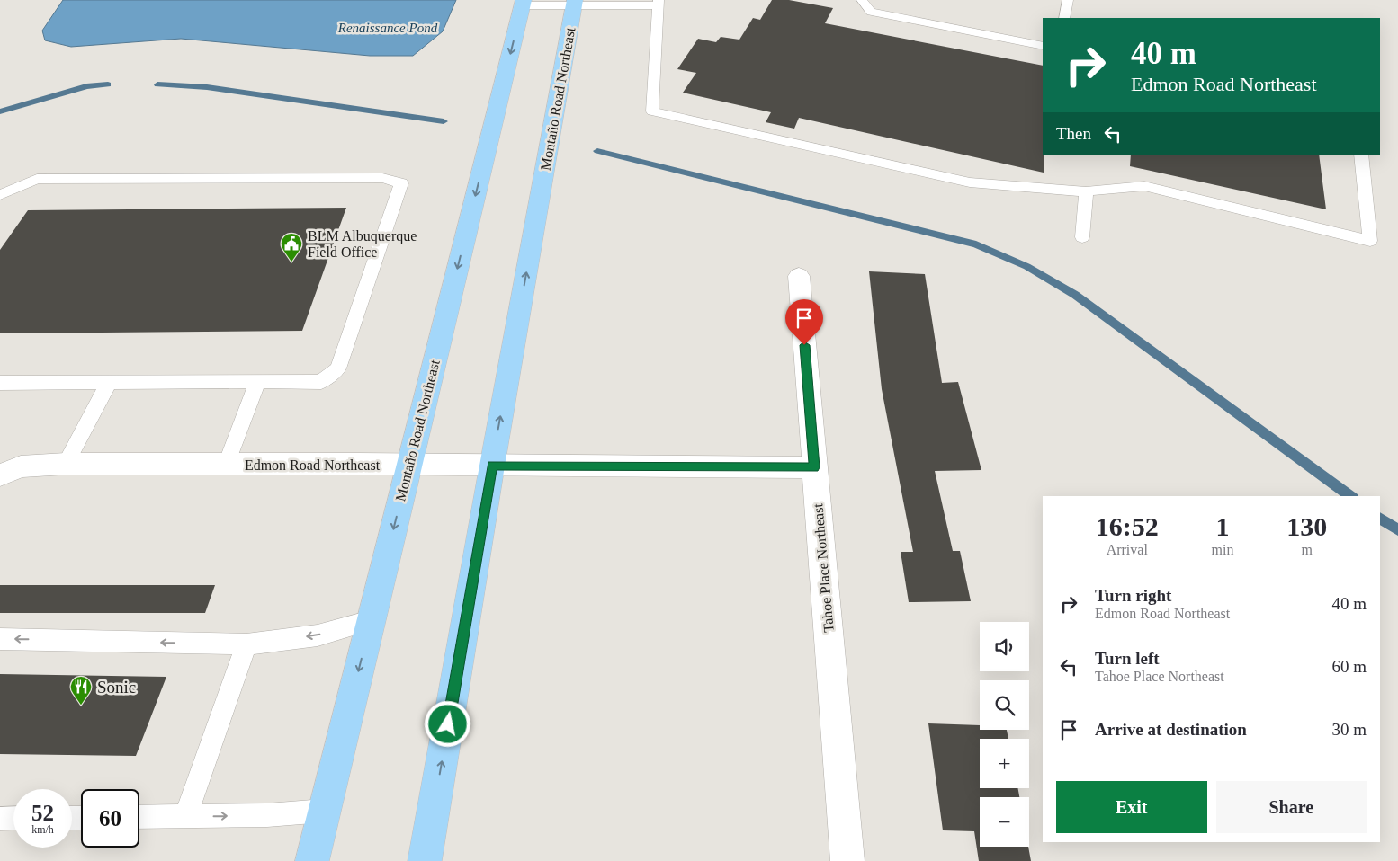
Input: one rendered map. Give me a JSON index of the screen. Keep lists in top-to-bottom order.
{
  "streets": {
    "main road": ["Montaño Road Northeast"],
    "street": ["Edmon Road Northeast", "Tahoe Place Northeast"]
  },
  "crossings": [
    ["Montaño Road Northeast", "Edmon Road Northeast"],
    ["Edmon Road Northeast", "Tahoe Place Northeast"]
  ],
  "water": ["Renaissance Pond"],
  "places": {
    "public building": ["BLM Albuquerque Field Office"],
    "restaurant": ["Sonic"]
  },
  "page": {
    "turn": ["40 m", "Edmon Road Northeast"],
    "then": "Then",
    "eta": [
      "16:52",
      "Arrival",
      "1",
      "min",
      "130",
      "m"
    ],
    "list": [
      {
        "name": "Turn right",
        "note": "Edmon Road Northeast",
        "value": "40 m"
      },
      {
        "name": "Turn left",
        "note": "Tahoe Place Northeast",
        "value": "60 m"
      },
      {
        "name": "Arrive at destination",
        "value": "30 m"
      }
    ],
    "map_buttons": ["+", "−"],
    "buttons": ["Exit", "Share"],
    "speed": "52 km/h",
    "limit": "60"
  }
}
